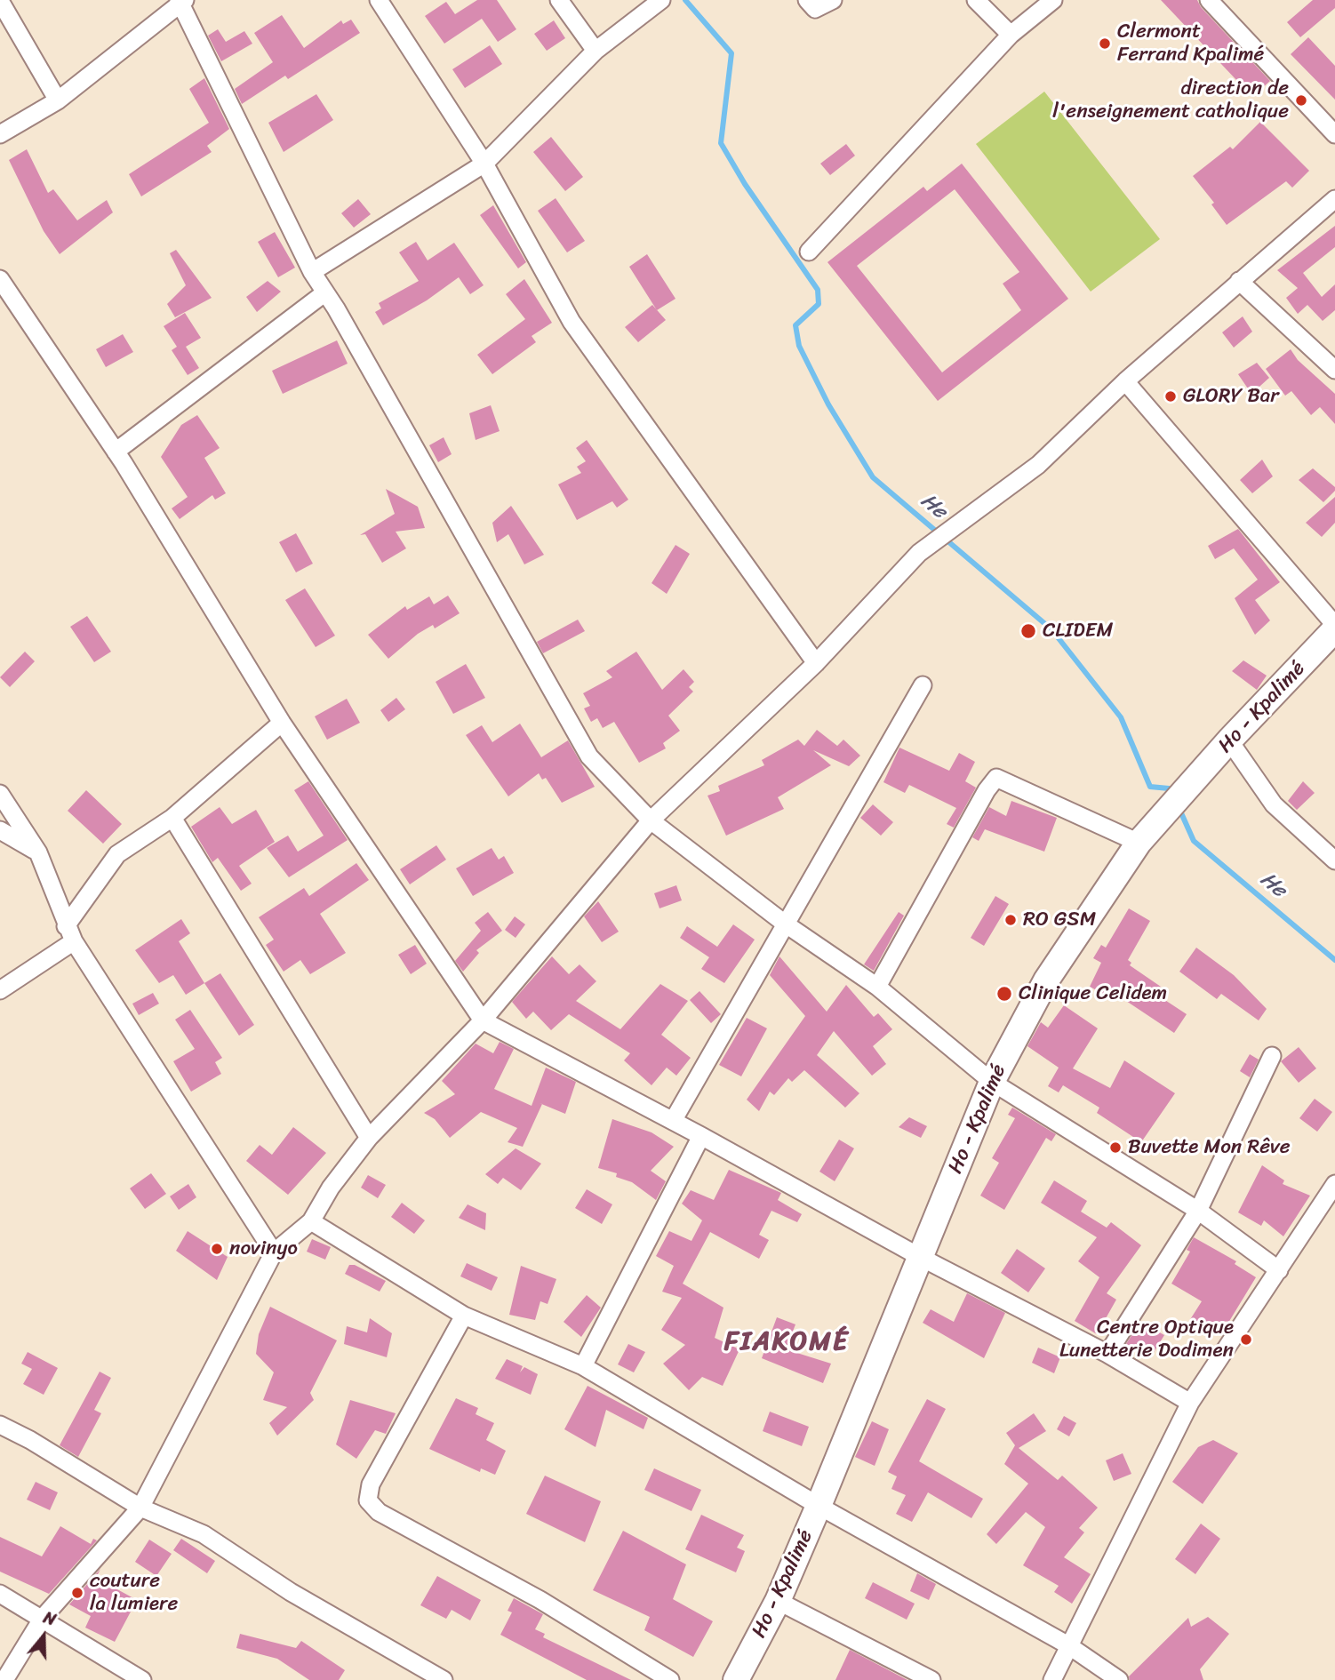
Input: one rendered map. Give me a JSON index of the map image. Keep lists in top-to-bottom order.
{
  "streets": {
    "main road": ["Ho - Kpalimé"]
  },
  "districts": ["FIAKOMÉ"],
  "water": ["He"],
  "places": [
    "Clermont Ferrand Kpalimé",
    "direction de l'enseignement catholique",
    "GLORY Bar",
    "CLIDEM",
    "RO GSM",
    "Clinique Celidem",
    "Buvette Mon Rêve",
    "novinyo",
    "Centre Optique Lunetterie Dodimen",
    "couture la lumiere"
  ],
  "north": "top"
}
